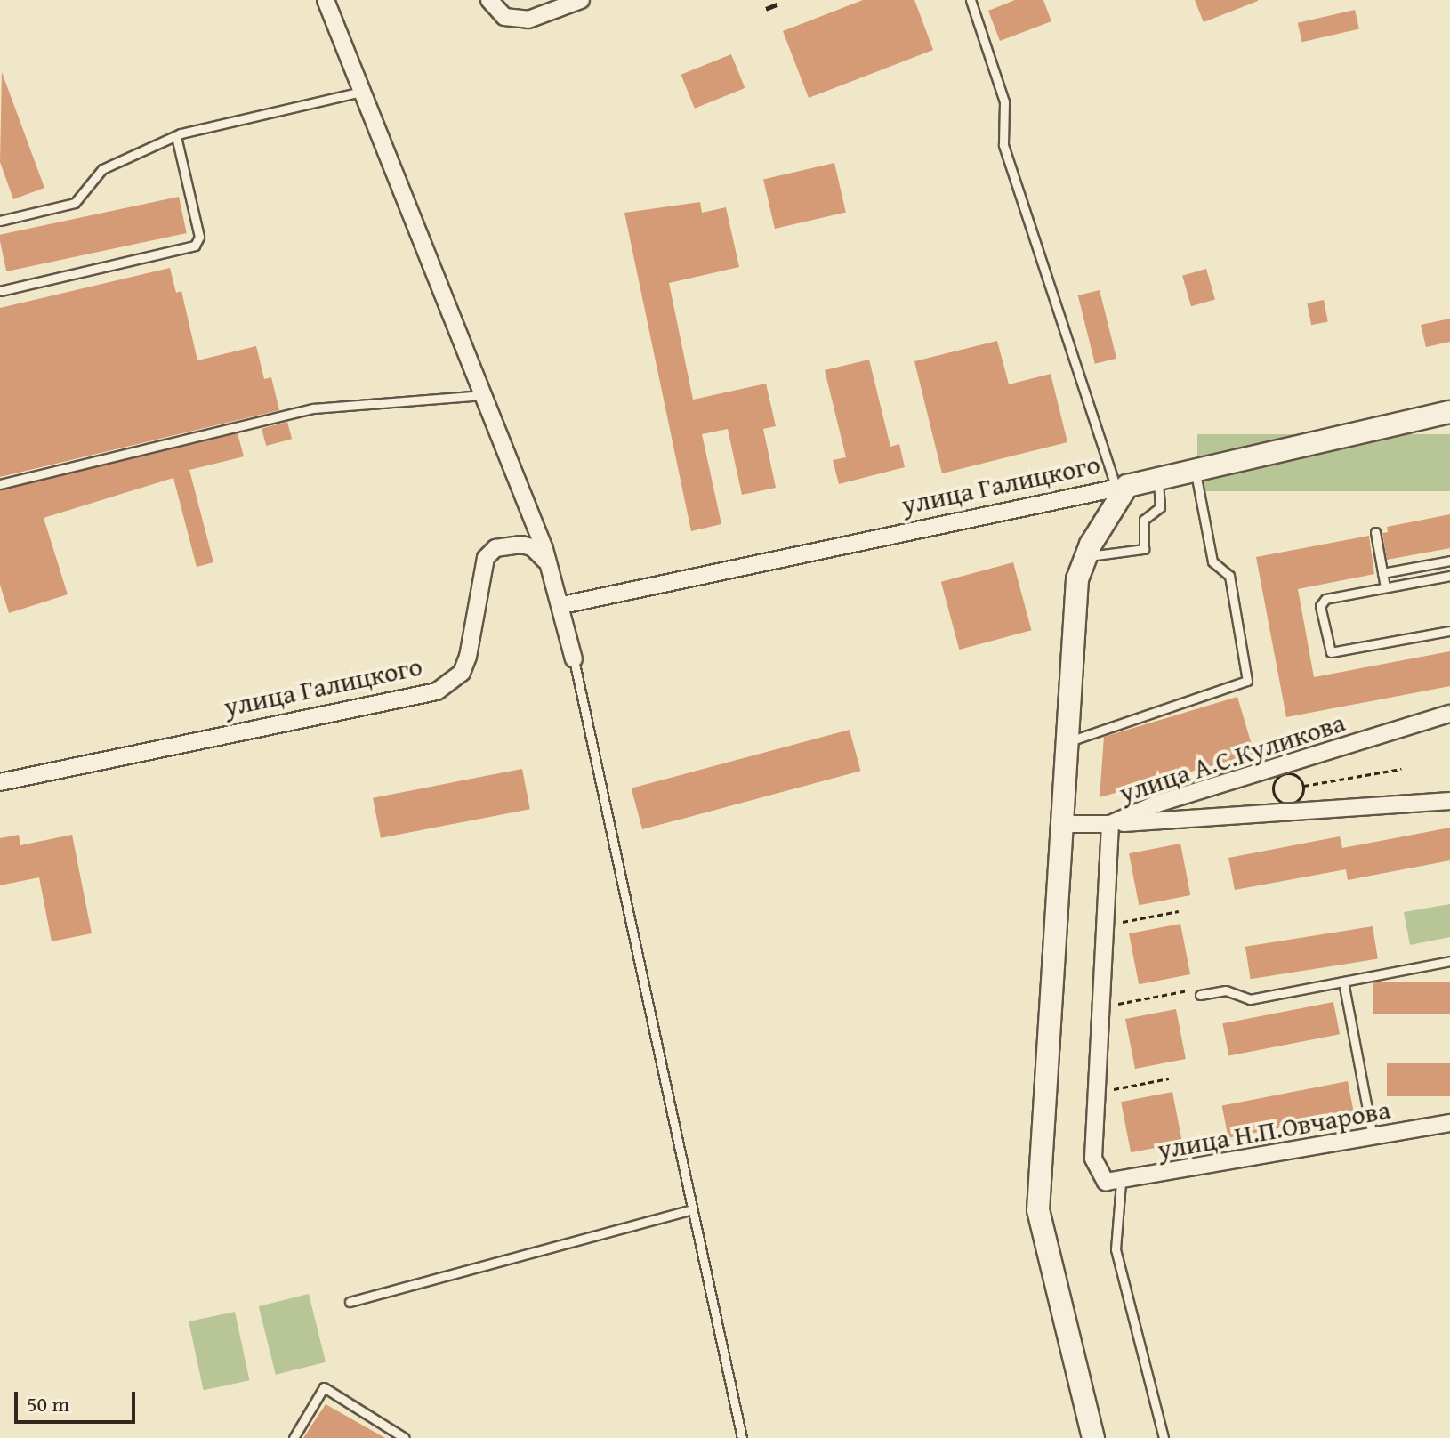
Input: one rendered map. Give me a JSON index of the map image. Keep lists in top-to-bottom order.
{
  "streets": {
    "street": ["улица Галицкого", "улица А.С.Куликова", "улица Н.П.Овчарова"]
  },
  "scale_bar": "50 m"
}
